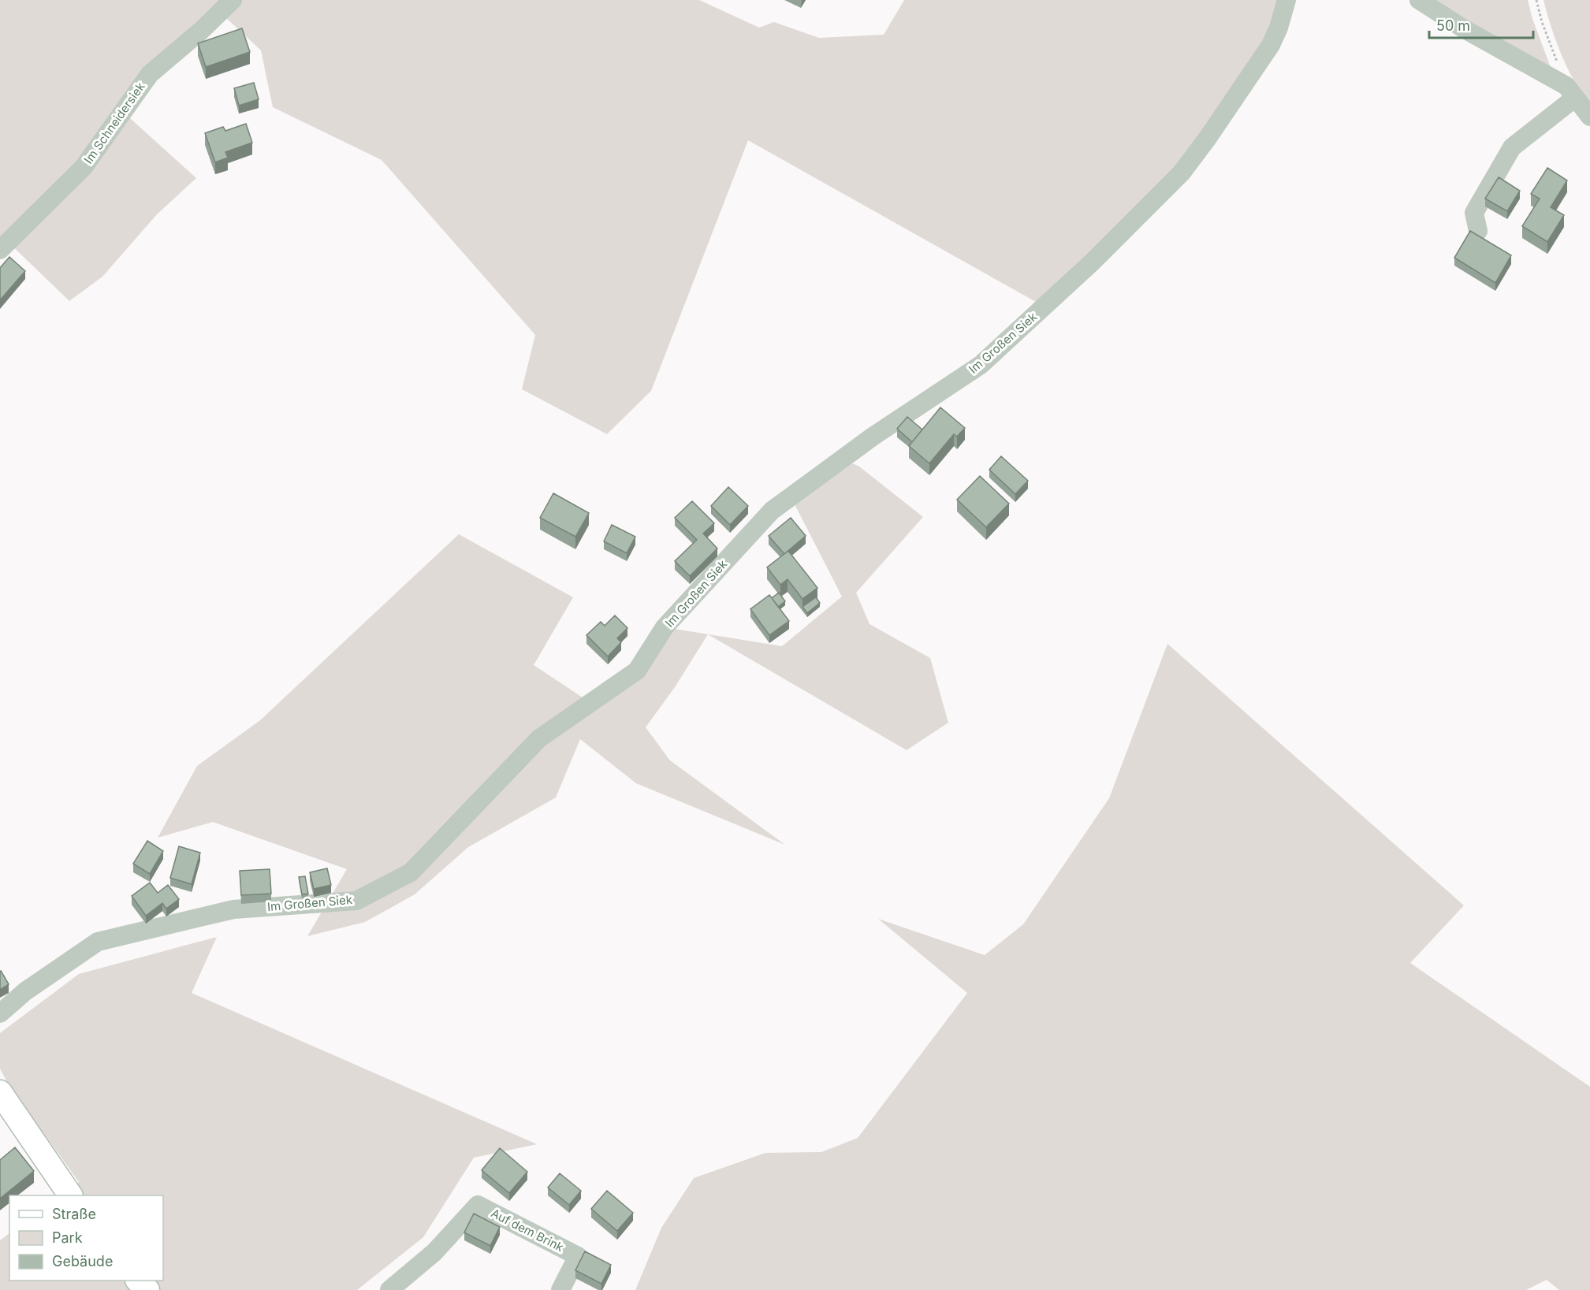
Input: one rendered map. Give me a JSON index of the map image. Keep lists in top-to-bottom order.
{
  "streets": {
    "street": ["Im Schneidersiek", "Im Großen Siek", "Auf dem Brink"]
  },
  "legend": ["Straße", "Park", "Gebäude"],
  "scale_bar": "50 m"
}
